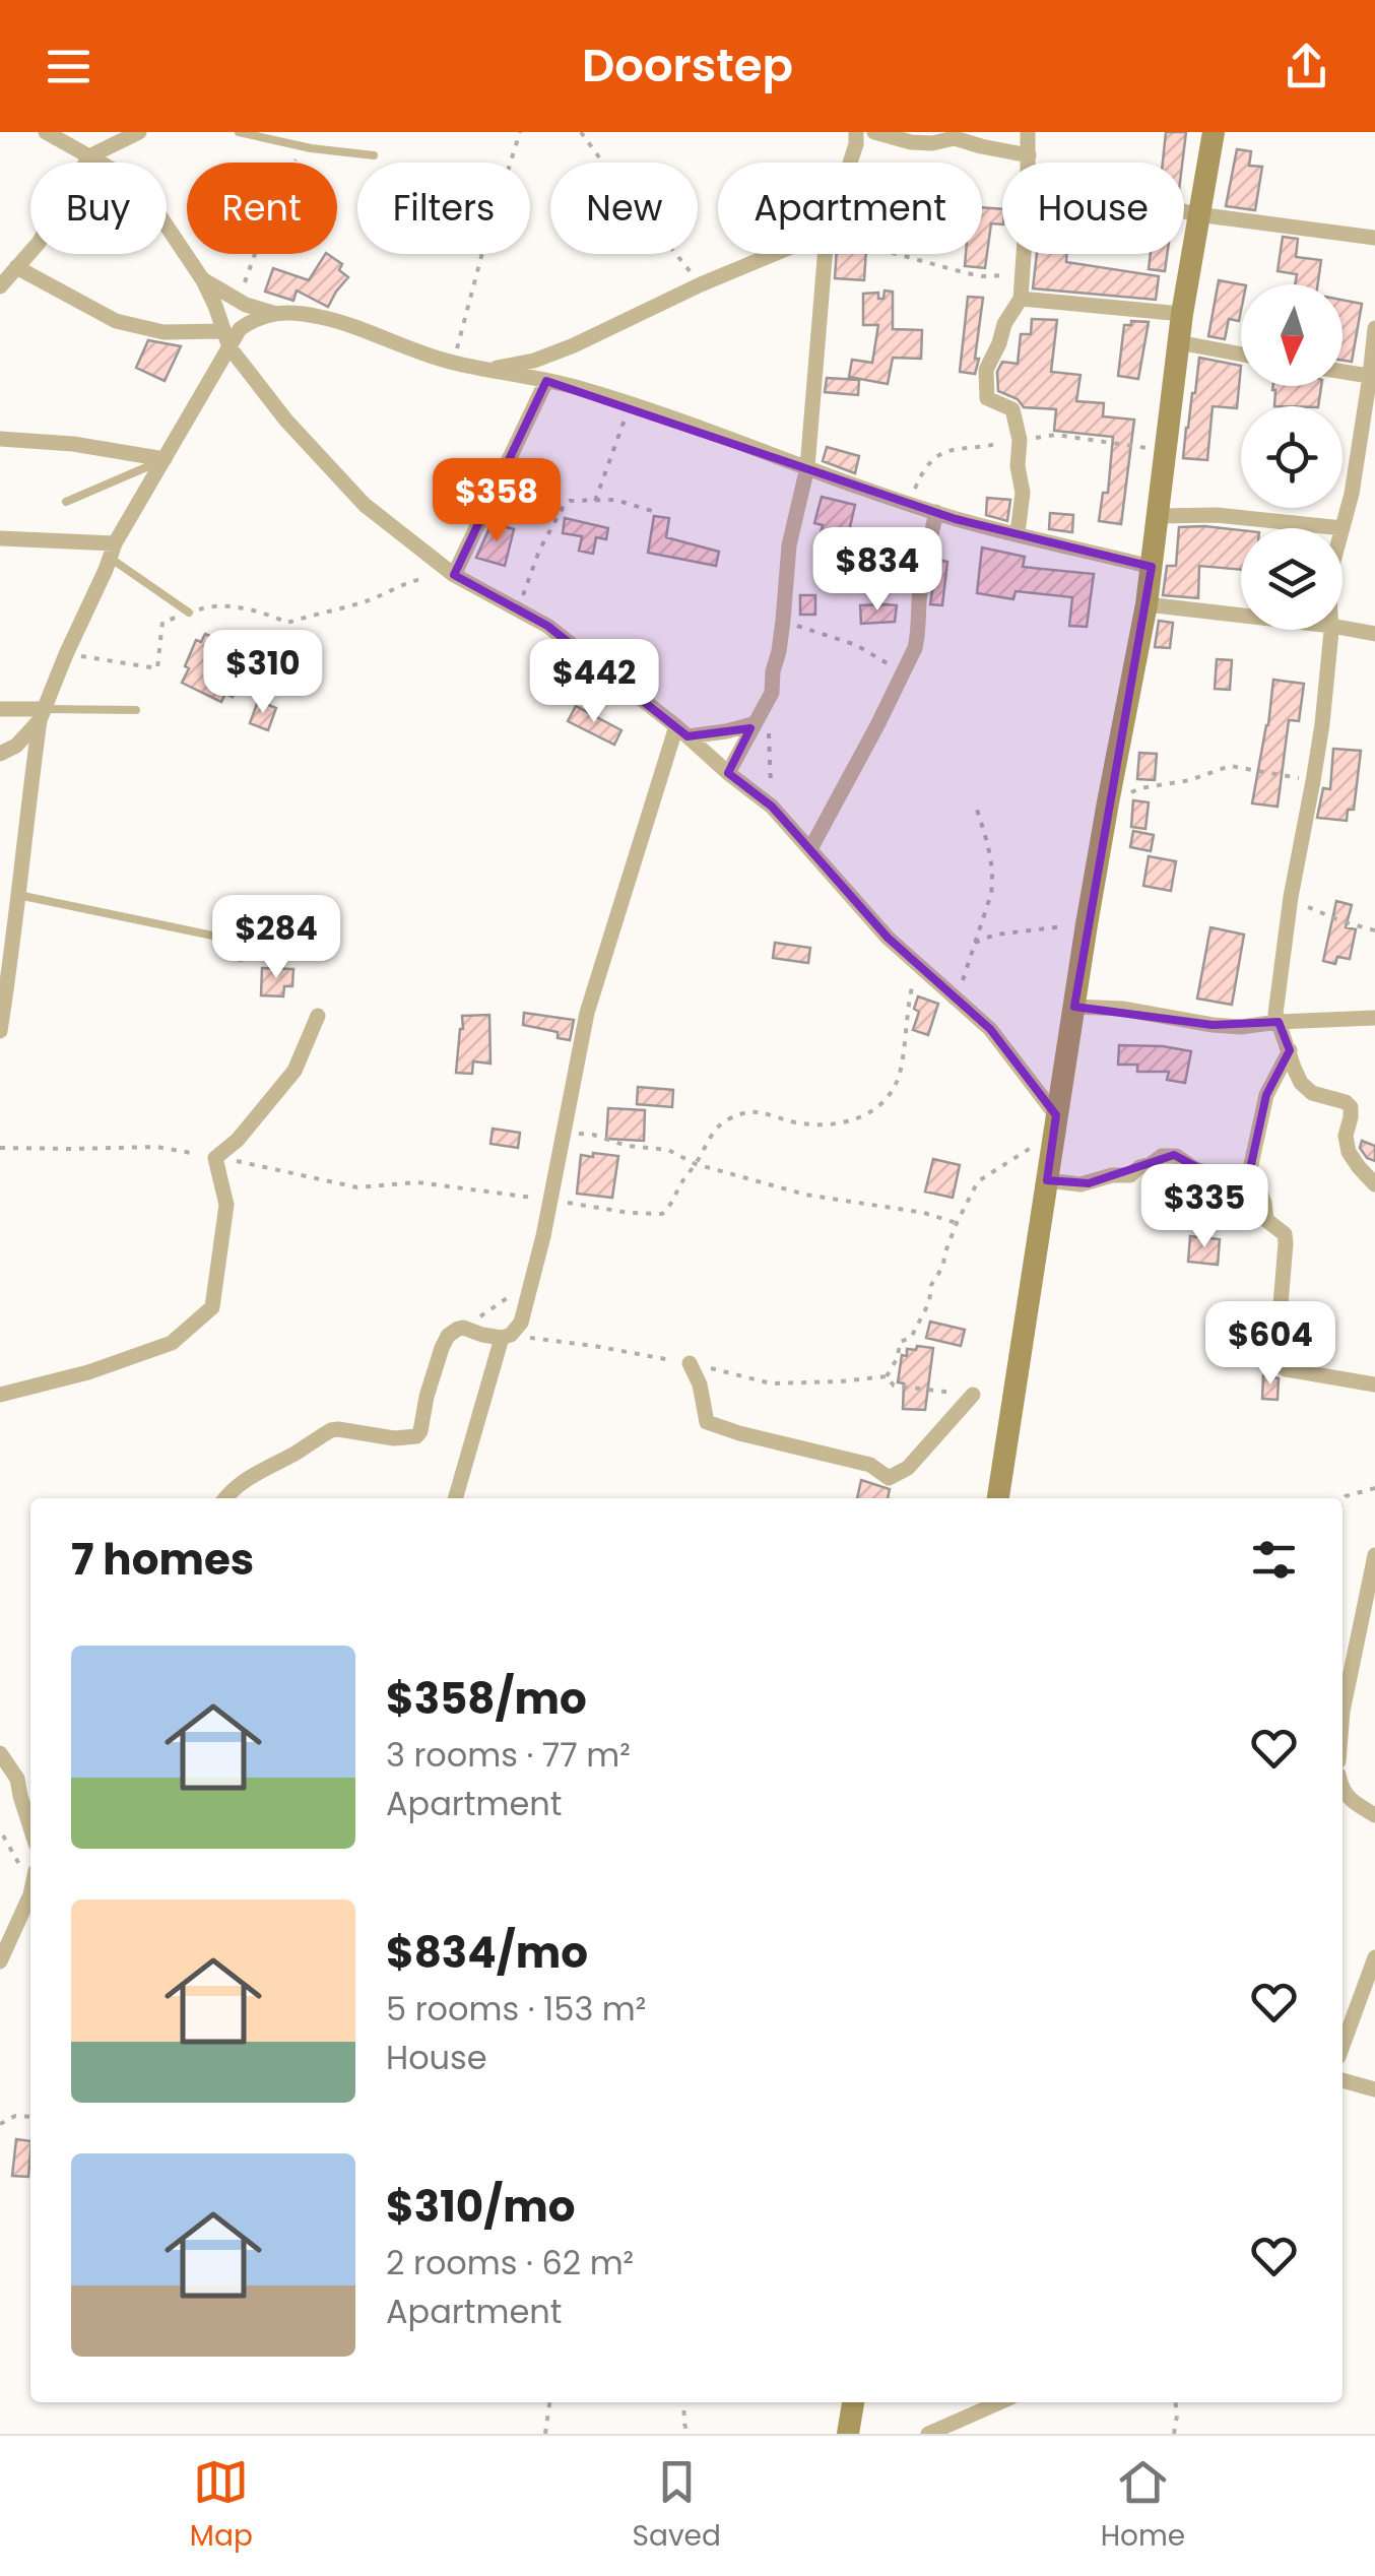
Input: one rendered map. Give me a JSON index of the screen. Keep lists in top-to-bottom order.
{
  "north": "bottom",
  "page": {
    "header": "Doorstep",
    "chip": [
      "Buy",
      "Rent",
      "Filters",
      "New",
      "Apartment",
      "House"
    ],
    "price": [
      "$358",
      "$834",
      "$310",
      "$442",
      "$284",
      "$335",
      "$604"
    ],
    "heading": "7 homes",
    "list": [
      {
        "name": "$358/mo",
        "note": "3 rooms · 77 m² · Apartment"
      },
      {
        "name": "$834/mo",
        "note": "5 rooms · 153 m² · House"
      },
      {
        "name": "$310/mo",
        "note": "2 rooms · 62 m² · Apartment"
      }
    ],
    "tabs": ["Map", "Saved", "Home"]
  }
}
